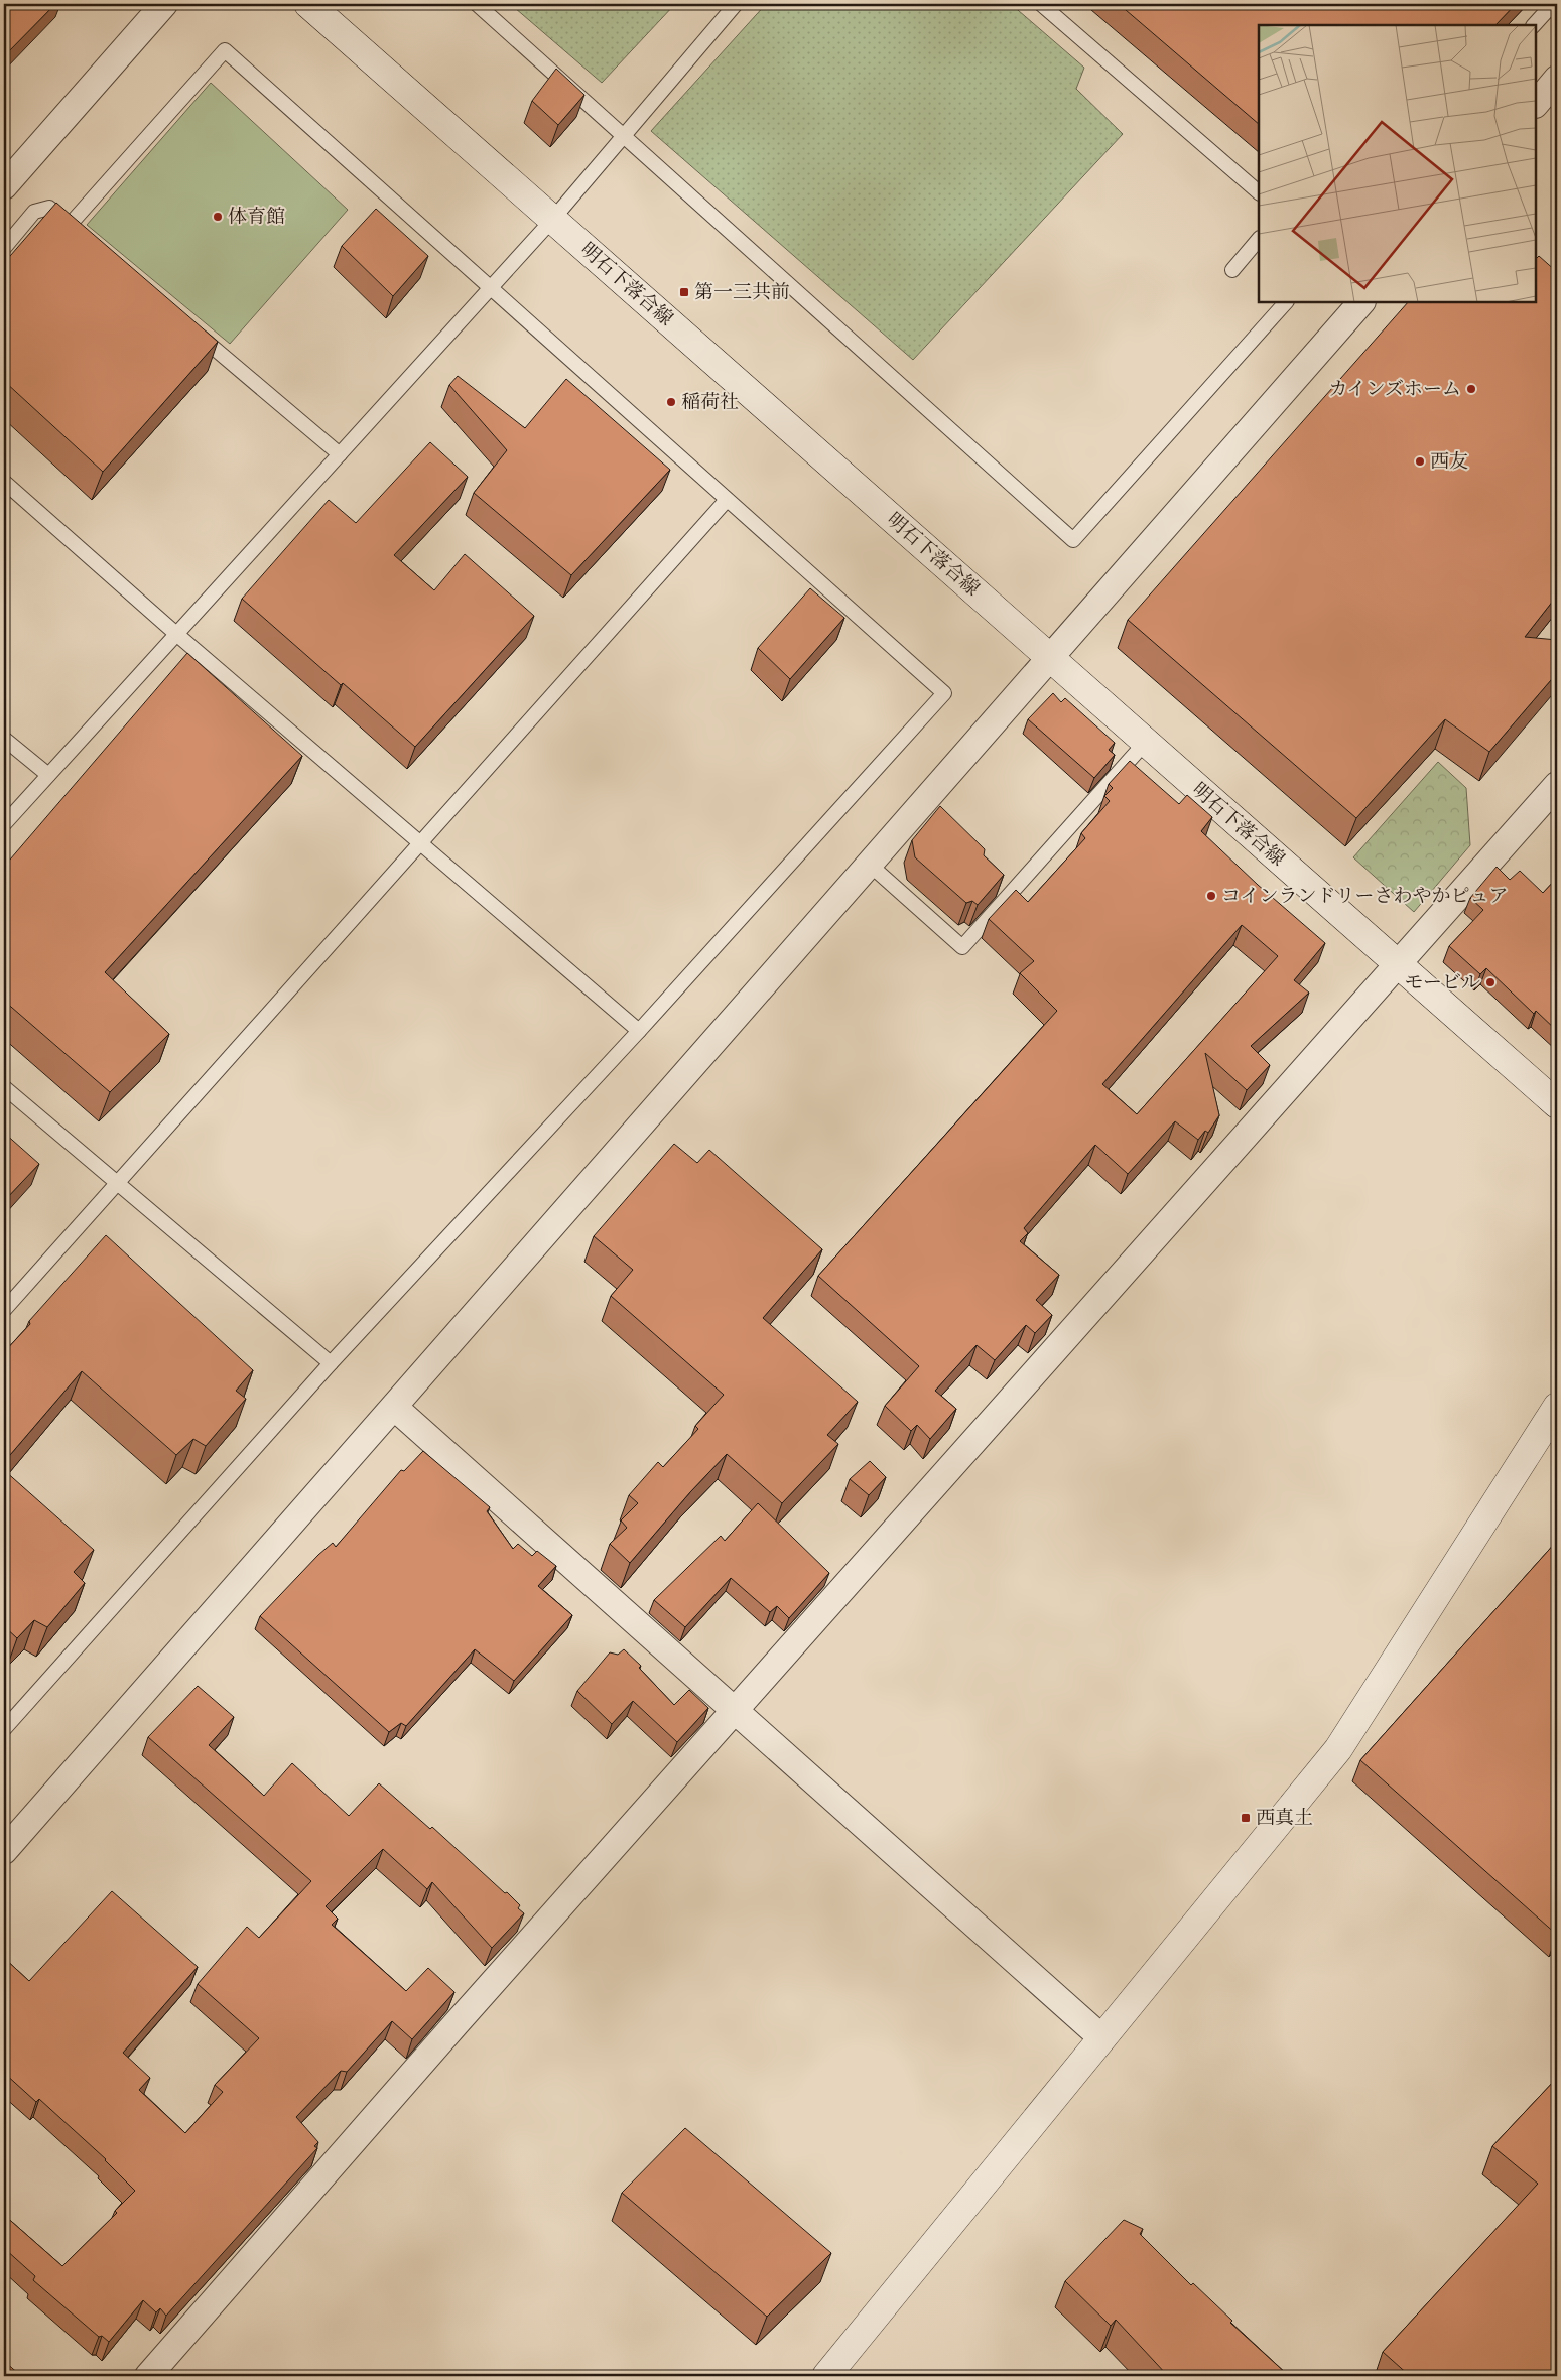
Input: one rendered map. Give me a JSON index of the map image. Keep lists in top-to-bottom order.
{
  "streets": {
    "main road": ["明石下落合線"]
  },
  "places": {
    "other": [
      "体育館",
      "カインズホーム",
      "稲荷社",
      "西友",
      "コインランドリーさわやかピュア",
      "モービル"
    ],
    "transit": ["第一三共前", "西真土"]
  }
}
